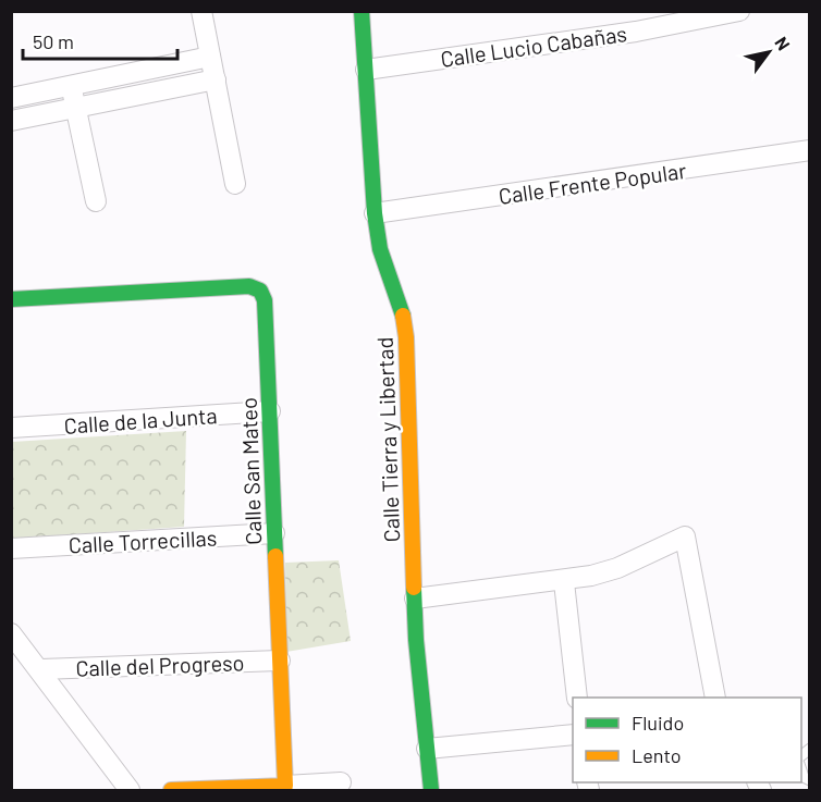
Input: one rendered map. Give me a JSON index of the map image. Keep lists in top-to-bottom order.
{
  "streets": {
    "street": [
      "Calle Lucio Cabañas",
      "Calle Frente Popular",
      "Calle de la Junta",
      "Calle Tierra y Libertad",
      "Calle San Mateo",
      "Calle Torrecillas",
      "Calle del Progreso"
    ]
  },
  "crossings": [
    ["Calle Lucio Cabañas", "Calle Tierra y Libertad"],
    ["Calle Frente Popular", "Calle Tierra y Libertad"],
    ["Calle de la Junta", "Calle San Mateo"],
    ["Calle San Mateo", "Calle Torrecillas"],
    ["Calle San Mateo", "Calle del Progreso"]
  ],
  "legend": ["Fluido", "Lento"],
  "scale_bar": "50 m",
  "north": "top right"
}
